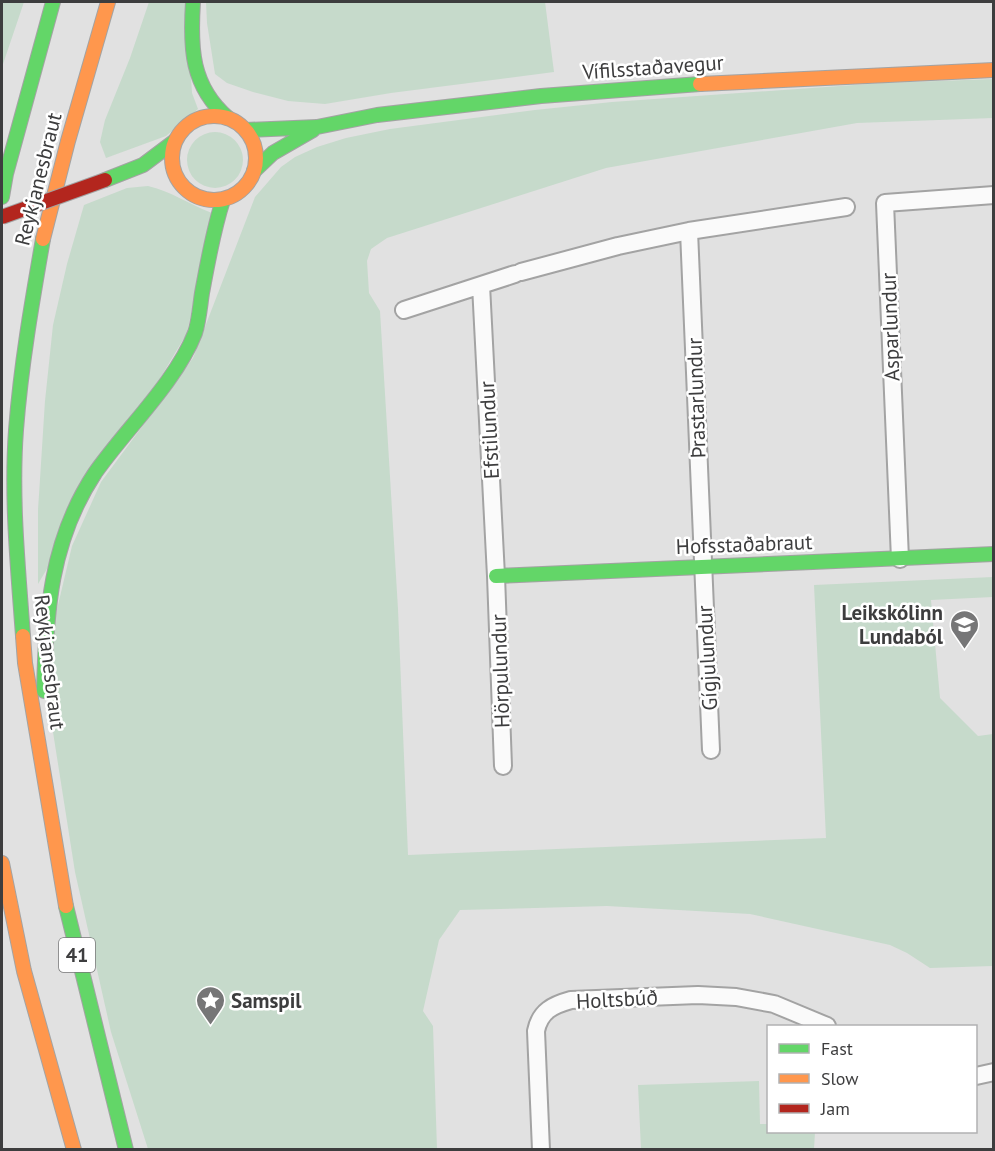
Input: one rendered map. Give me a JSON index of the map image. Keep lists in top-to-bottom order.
{
  "streets": {
    "main road": [
      "Vífilsstaðavegur",
      "Reykjanesbraut",
      "Hofsstaðabraut",
      "41"
    ],
    "street": [
      "Asparlundur",
      "Þrastarlundur",
      "Efstilundur",
      "Gígjulundur",
      "Hörpulundur",
      "Holtsbúð"
    ]
  },
  "crossings": [
    ["Asparlundur", "Hofsstaðabraut"],
    ["Þrastarlundur", "Hofsstaðabraut"],
    ["Þrastarlundur", "Gígjulundur"],
    ["Efstilundur", "Hofsstaðabraut"],
    ["Efstilundur", "Hörpulundur"],
    ["Hofsstaðabraut", "Gígjulundur"],
    ["Hofsstaðabraut", "Hörpulundur"]
  ],
  "places": {
    "school or university": ["Leikskólinn Lundaból"],
    "place": ["Samspil"]
  },
  "legend": ["Fast", "Slow", "Jam"]
}
